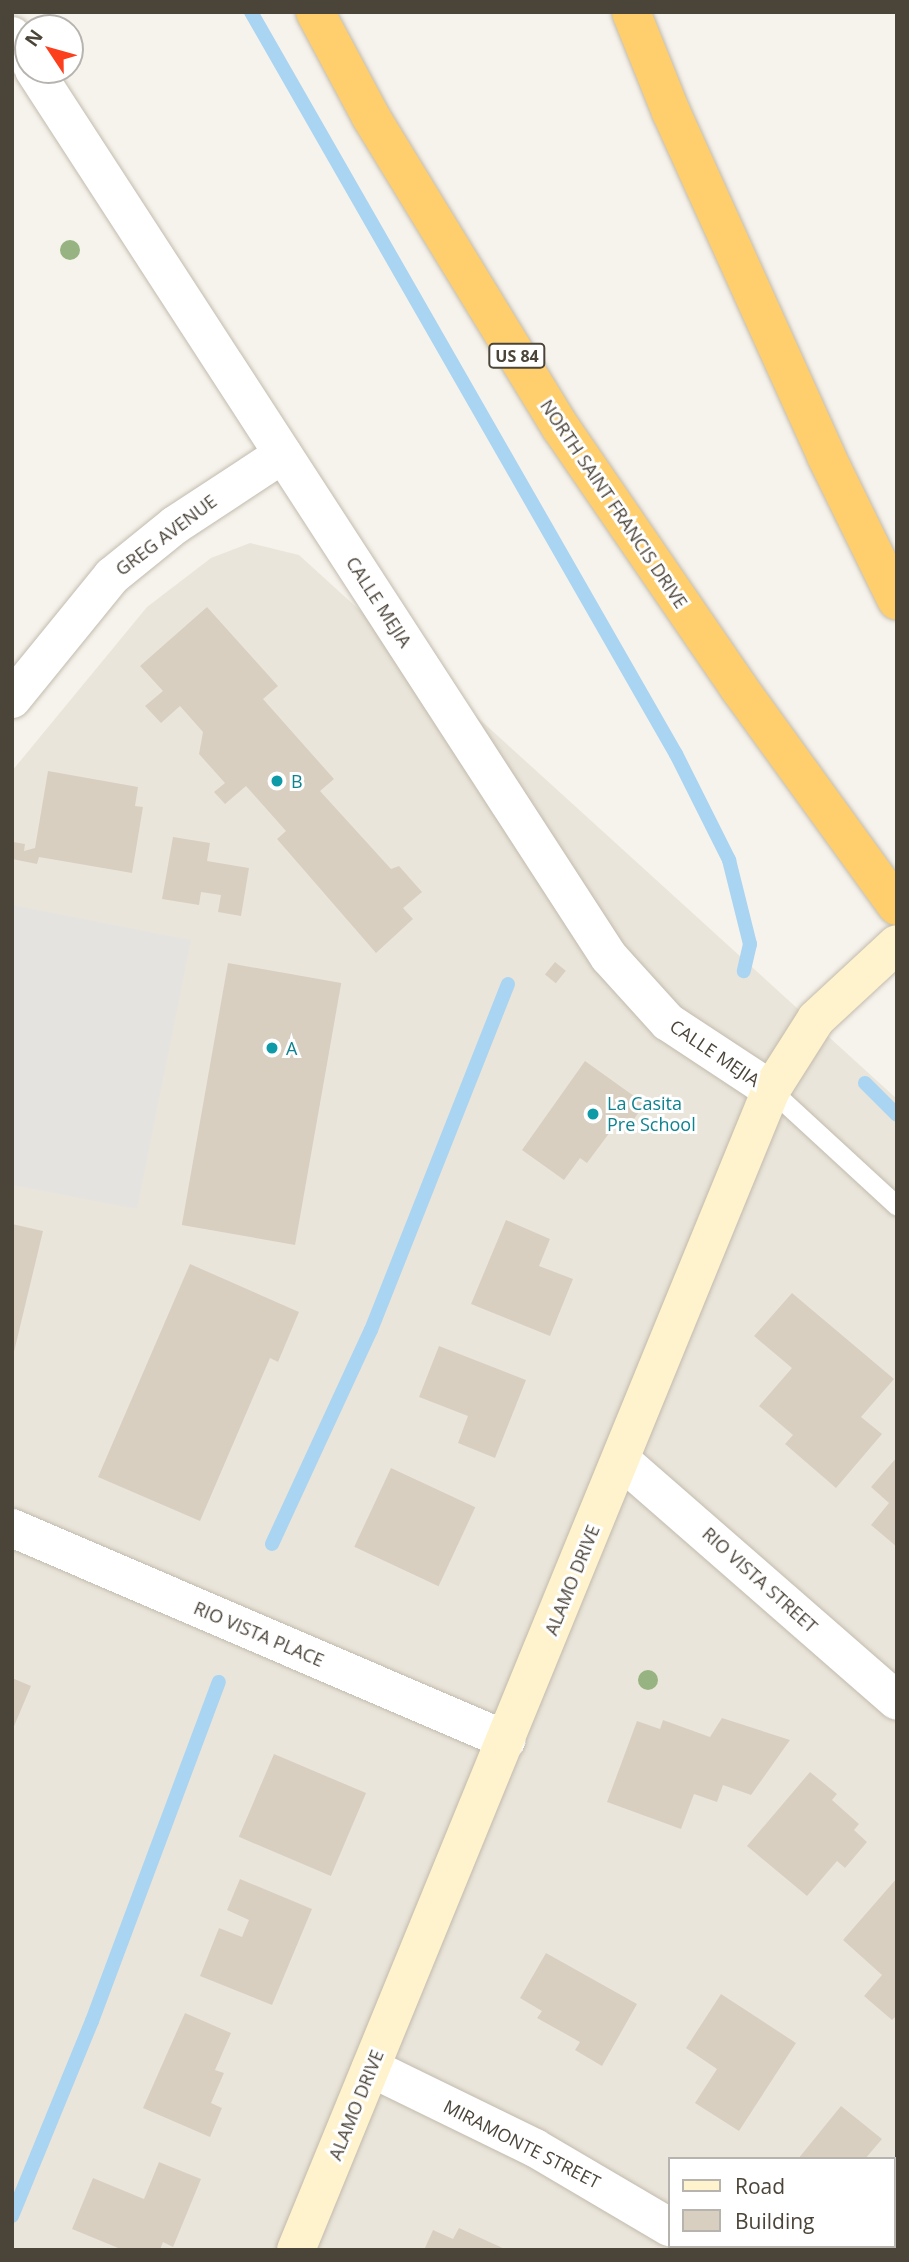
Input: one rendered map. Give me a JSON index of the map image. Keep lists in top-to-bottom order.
{
  "streets": {
    "highway": ["US 84", "NORTH SAINT FRANCIS DRIVE"],
    "street": [
      "GREG AVENUE",
      "CALLE MEJIA",
      "ALAMO DRIVE",
      "RIO VISTA STREET",
      "RIO VISTA PLACE",
      "MIRAMONTE STREET"
    ]
  },
  "crossings": [
    ["GREG AVENUE", "CALLE MEJIA"],
    ["CALLE MEJIA", "ALAMO DRIVE"],
    ["ALAMO DRIVE", "RIO VISTA STREET"],
    ["ALAMO DRIVE", "RIO VISTA PLACE"],
    ["ALAMO DRIVE", "MIRAMONTE STREET"]
  ],
  "places": ["B", "A", "La Casita Pre School"],
  "legend": ["Road", "Building"],
  "north": "top left"
}
